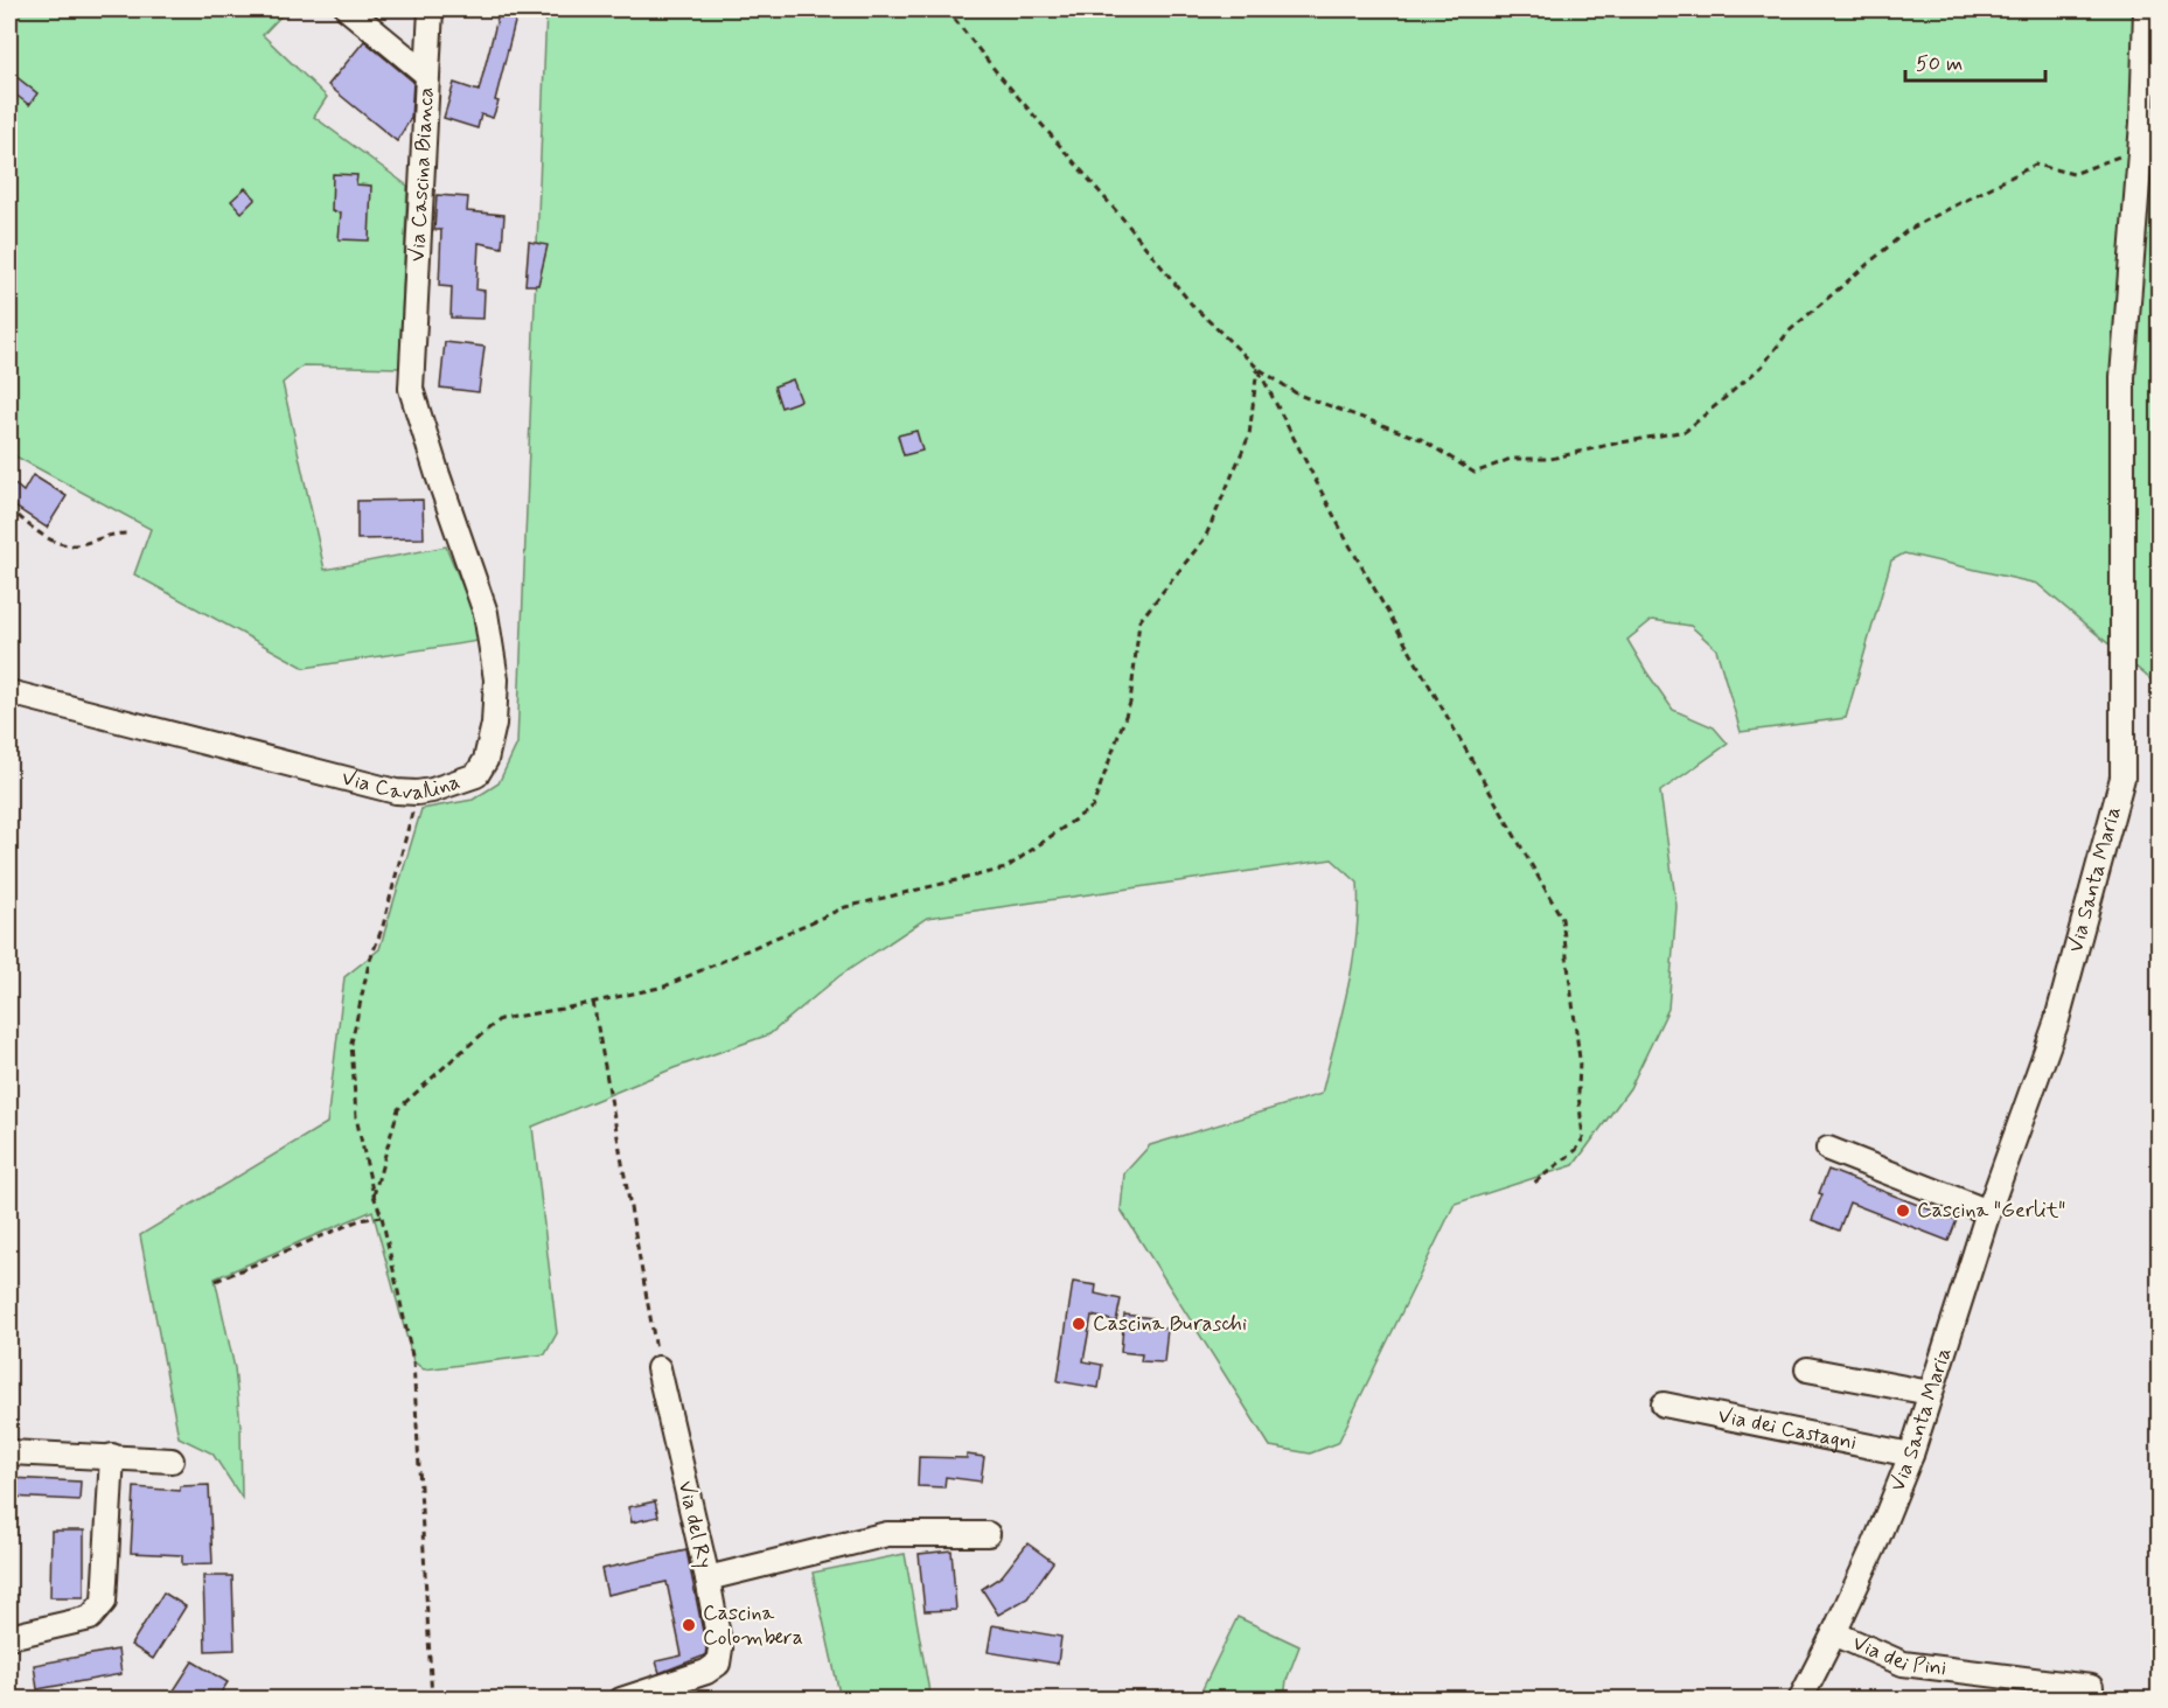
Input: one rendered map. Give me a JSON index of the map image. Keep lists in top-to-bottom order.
{
  "streets": {
    "street": [
      "Via Cascina Bianca",
      "Via Cavallina",
      "Via Santa Maria",
      "Via dei Castagni",
      "Via del Ry",
      "Via dei Pini"
    ]
  },
  "crossings": [
    ["Via Cascina Bianca", "Via Cavallina"],
    ["Via Santa Maria", "Via dei Castagni"],
    ["Via Santa Maria", "Via dei Pini"]
  ],
  "places": ["Cascina \"Gerlit\"", "Cascina Buraschi", "Cascina Colombera"],
  "scale_bar": "50 m"
}
